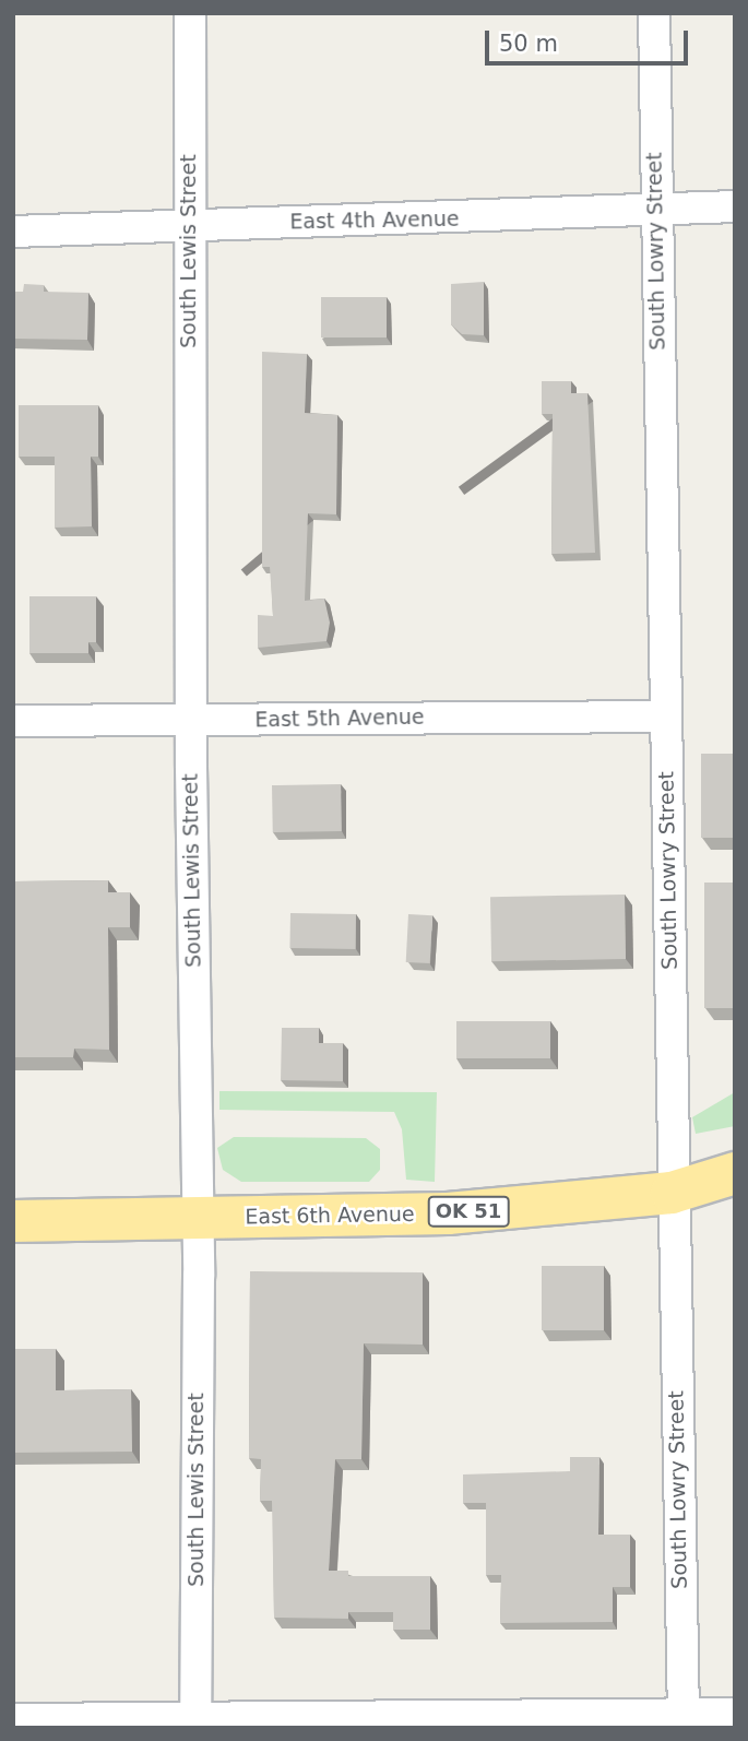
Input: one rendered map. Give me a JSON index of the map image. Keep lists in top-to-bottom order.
{
  "streets": {
    "highway": ["OK 51", "East 6th Avenue"],
    "street": [
      "East 4th Avenue",
      "South Lewis Street",
      "South Lowry Street",
      "East 5th Avenue"
    ]
  },
  "crossings": [
    ["East 4th Avenue", "South Lewis Street"],
    ["East 4th Avenue", "South Lowry Street"],
    ["South Lewis Street", "East 5th Avenue"],
    ["South Lewis Street", "East 6th Avenue"],
    ["South Lowry Street", "East 5th Avenue"],
    ["South Lowry Street", "East 6th Avenue"]
  ],
  "scale_bar": "50 m"
}
